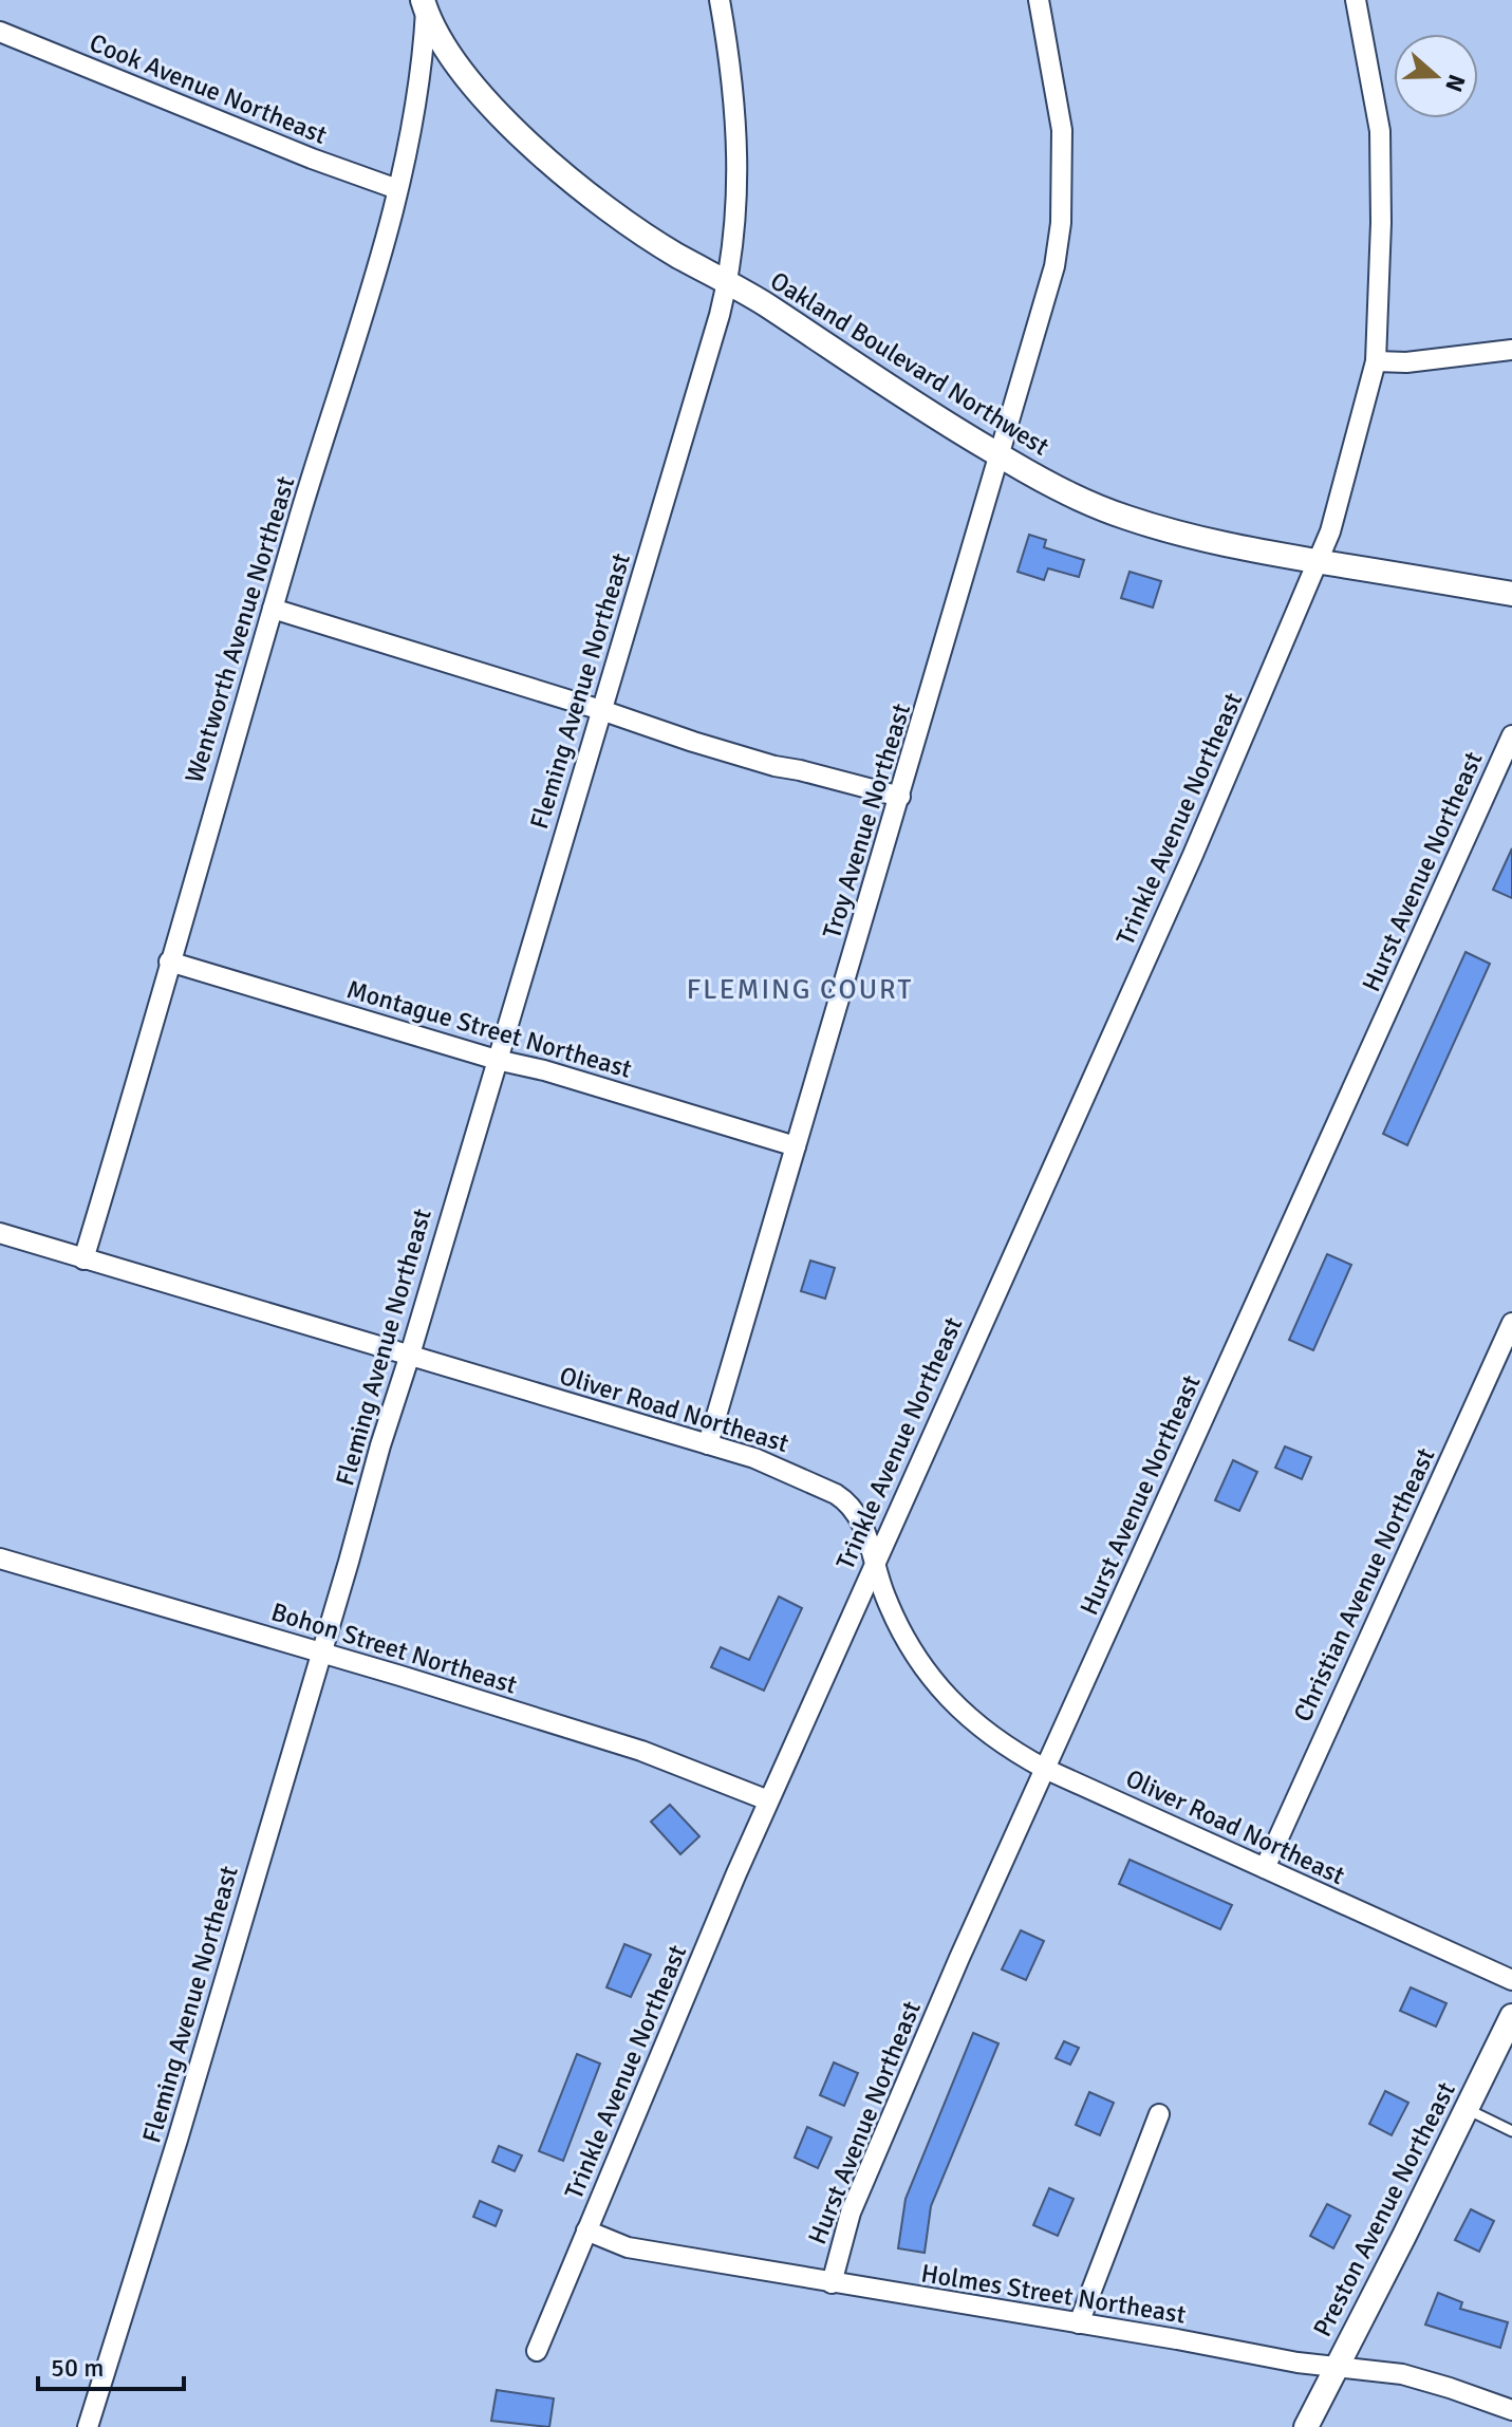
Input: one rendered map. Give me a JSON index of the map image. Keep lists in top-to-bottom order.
{
  "streets": {
    "street": [
      "Cook Avenue Northeast",
      "Oakland Boulevard Northwest",
      "Wentworth Avenue Northeast",
      "Fleming Avenue Northeast",
      "Trinkle Avenue Northeast",
      "Troy Avenue Northeast",
      "Hurst Avenue Northeast",
      "Montague Street Northeast",
      "Oliver Road Northeast",
      "Christian Avenue Northeast",
      "Bohon Street Northeast",
      "Preston Avenue Northeast",
      "Holmes Street Northeast"
    ]
  },
  "crossings": [
    ["Cook Avenue Northeast", "Wentworth Avenue Northeast"],
    ["Oakland Boulevard Northwest", "Wentworth Avenue Northeast"],
    ["Oakland Boulevard Northwest", "Fleming Avenue Northeast"],
    ["Oakland Boulevard Northwest", "Trinkle Avenue Northeast"],
    ["Oakland Boulevard Northwest", "Troy Avenue Northeast"],
    ["Wentworth Avenue Northeast", "Montague Street Northeast"],
    ["Wentworth Avenue Northeast", "Oliver Road Northeast"],
    ["Fleming Avenue Northeast", "Montague Street Northeast"],
    ["Fleming Avenue Northeast", "Oliver Road Northeast"],
    ["Fleming Avenue Northeast", "Bohon Street Northeast"],
    ["Trinkle Avenue Northeast", "Oliver Road Northeast"],
    ["Trinkle Avenue Northeast", "Bohon Street Northeast"],
    ["Trinkle Avenue Northeast", "Holmes Street Northeast"],
    ["Troy Avenue Northeast", "Montague Street Northeast"],
    ["Troy Avenue Northeast", "Oliver Road Northeast"],
    ["Hurst Avenue Northeast", "Oliver Road Northeast"],
    ["Hurst Avenue Northeast", "Holmes Street Northeast"],
    ["Oliver Road Northeast", "Christian Avenue Northeast"],
    ["Preston Avenue Northeast", "Holmes Street Northeast"]
  ],
  "districts": ["FLEMING COURT"],
  "scale_bar": "50 m",
  "north": "right"
}
